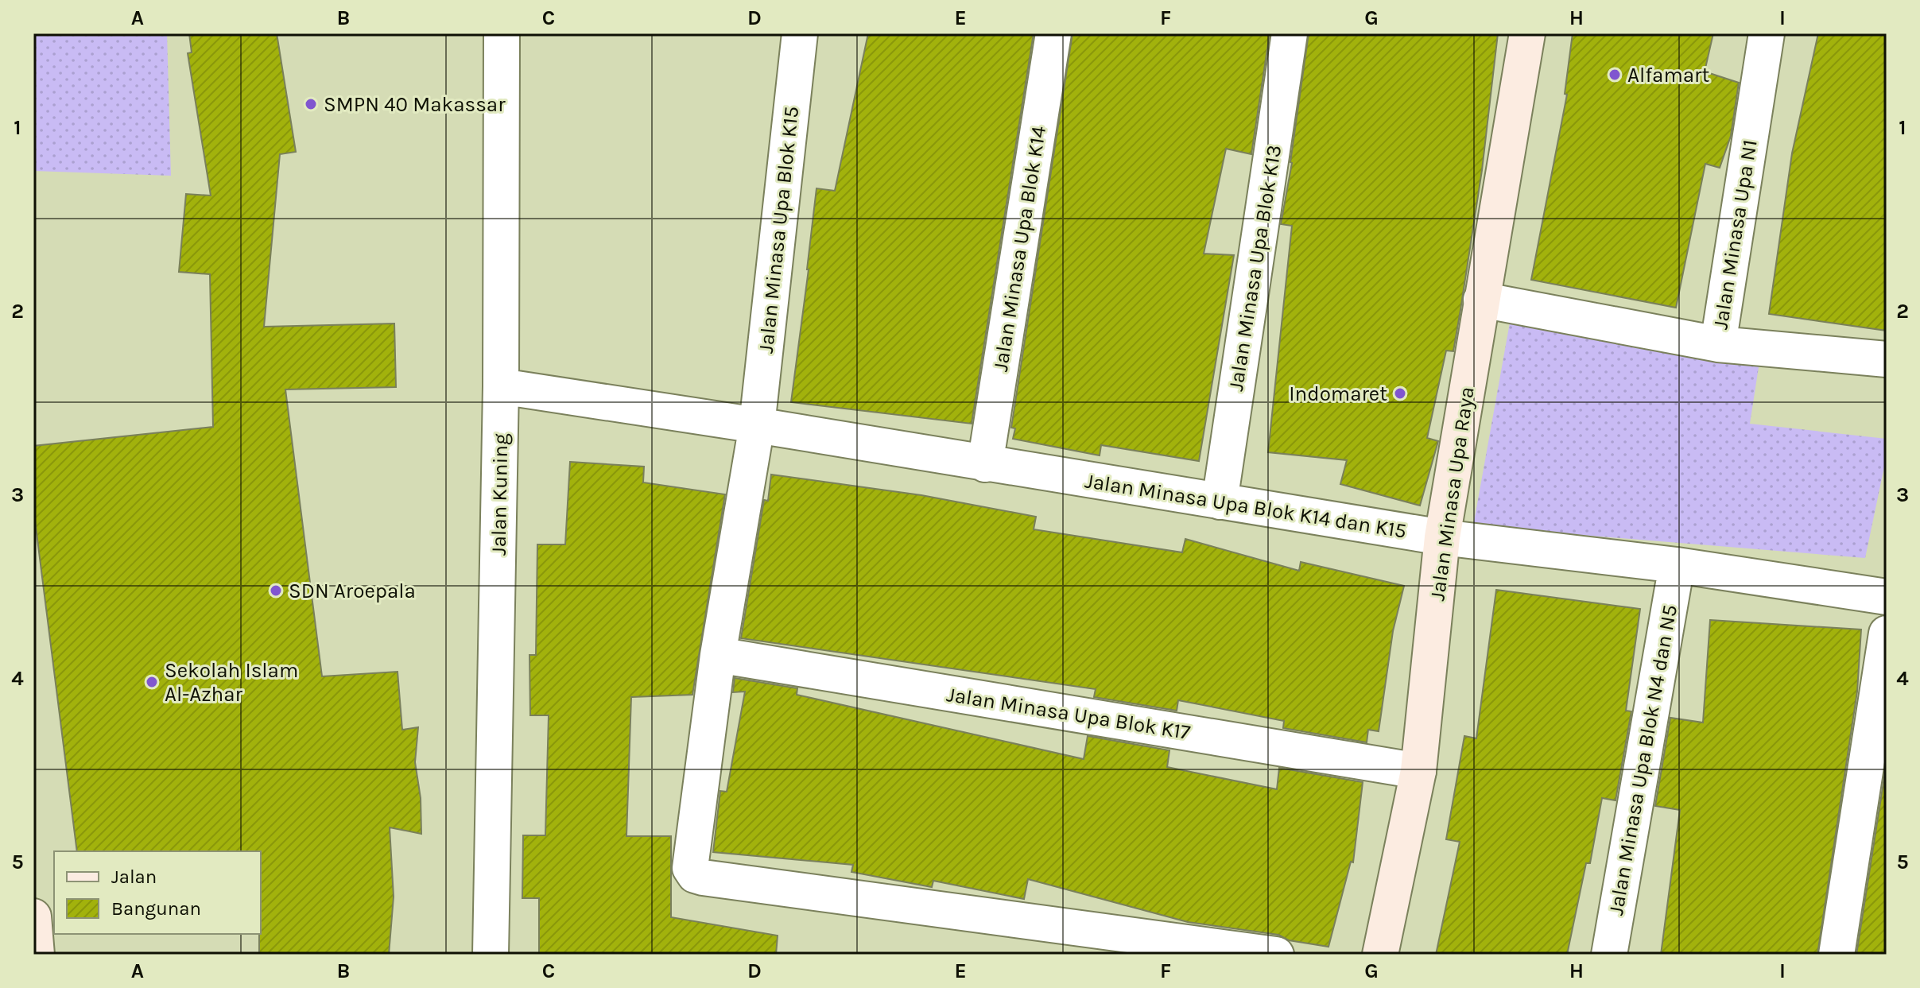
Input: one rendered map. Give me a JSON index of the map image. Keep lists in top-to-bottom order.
{
  "streets": {
    "street": [
      "Jalan Minasa Upa Blok K15",
      "Jalan Minasa Upa N1",
      "Jalan Minasa Upa Blok K14",
      "Jalan Minasa Upa Blok K13",
      "Jalan Minasa Upa Raya",
      "Jalan Kuning",
      "Jalan Minasa Upa Blok K14 dan K15",
      "Jalan Minasa Upa Blok K17",
      "Jalan Minasa Upa Blok N4 dan N5"
    ]
  },
  "crossings": [
    ["Jalan Minasa Upa Blok K15", "Jalan Minasa Upa Blok K14 dan K15"],
    ["Jalan Minasa Upa Blok K15", "Jalan Minasa Upa Blok K17"],
    ["Jalan Minasa Upa Blok K14", "Jalan Minasa Upa Blok K14 dan K15"],
    ["Jalan Minasa Upa Blok K13", "Jalan Minasa Upa Blok K14 dan K15"],
    ["Jalan Minasa Upa Raya", "Jalan Minasa Upa Blok K14 dan K15"],
    ["Jalan Minasa Upa Raya", "Jalan Minasa Upa Blok K17"],
    ["Jalan Kuning", "Jalan Minasa Upa Blok K14 dan K15"],
    ["Jalan Minasa Upa Blok K14 dan K15", "Jalan Minasa Upa Blok N4 dan N5"]
  ],
  "places": [
    "Alfamart",
    "SMPN 40 Makassar",
    "Indomaret",
    "SDN Aroepala",
    "Sekolah Islam Al-Azhar"
  ],
  "legend": ["Jalan", "Bangunan"],
  "grid": {
    "columns": [
      "A",
      "B",
      "C",
      "D",
      "E",
      "F",
      "G",
      "H",
      "I"
    ],
    "rows": [
      "1",
      "2",
      "3",
      "4",
      "5"
    ]
  }
}
